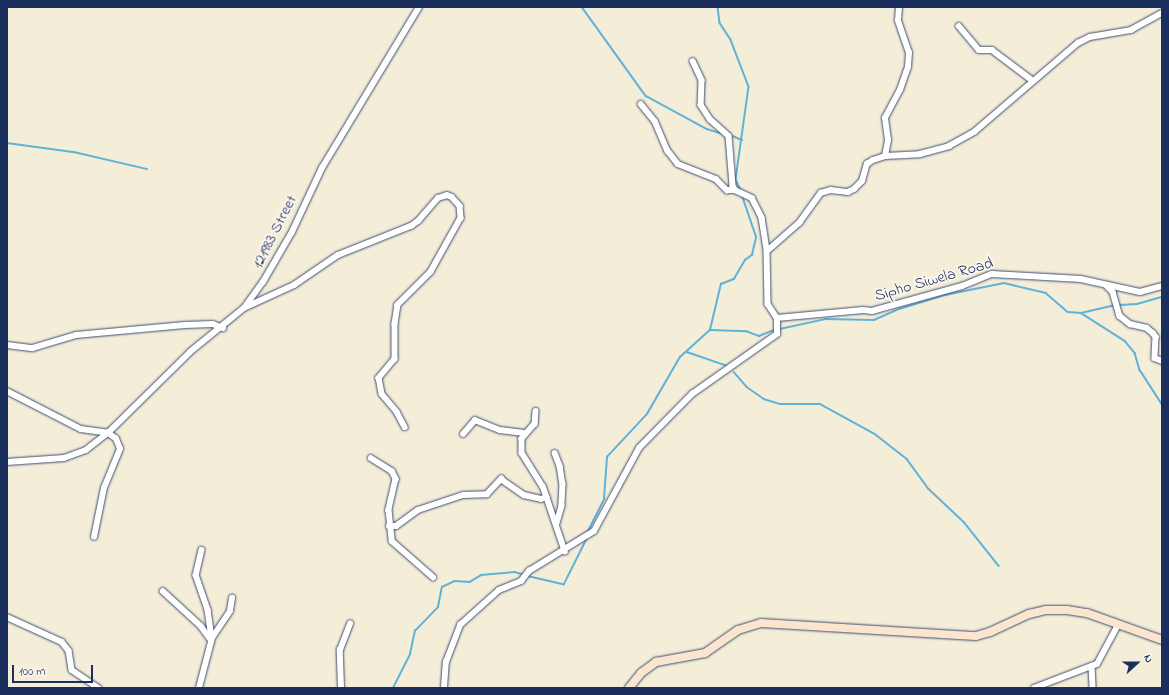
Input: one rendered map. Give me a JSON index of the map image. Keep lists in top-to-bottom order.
{
  "streets": {
    "street": ["121983 Street", "Sipho Siwela Road"]
  },
  "scale_bar": "100 m",
  "north": "right"
}
